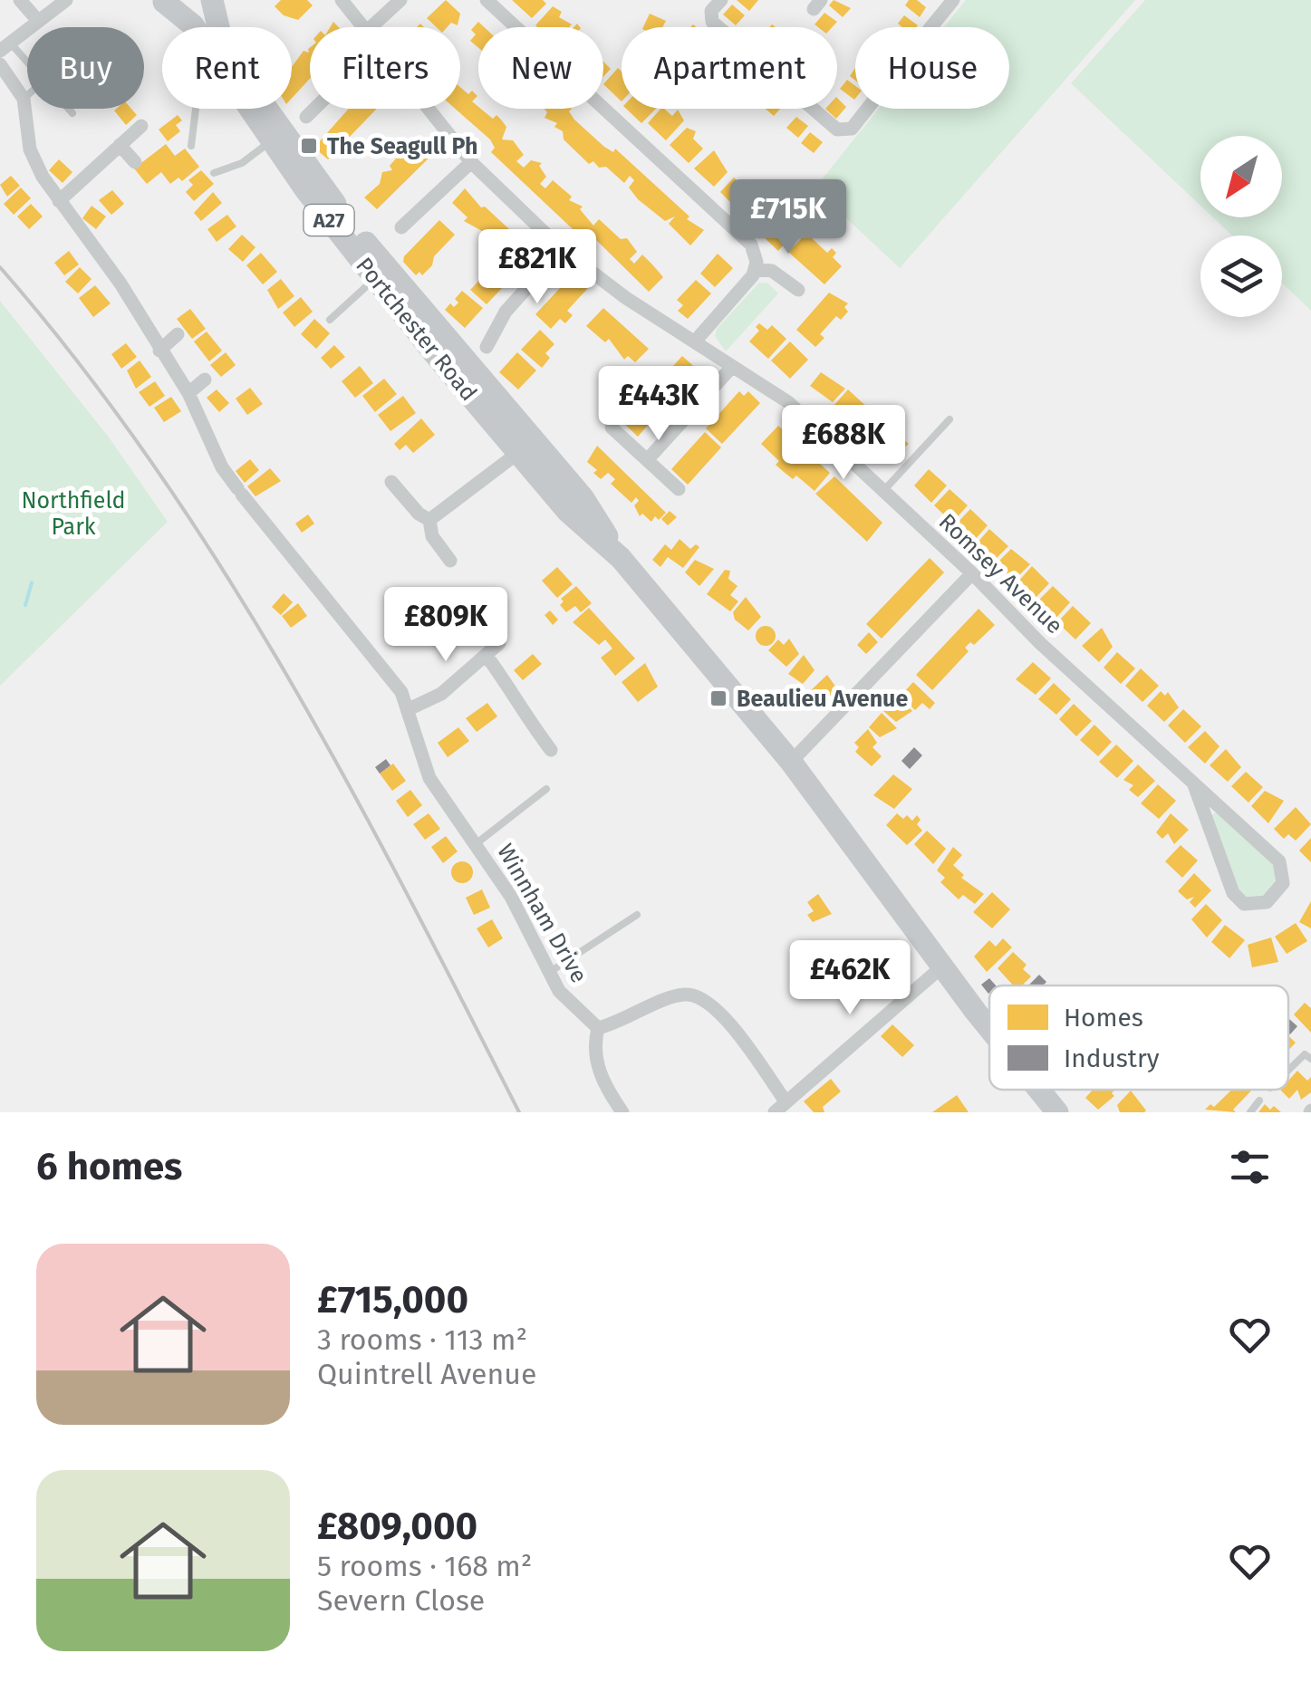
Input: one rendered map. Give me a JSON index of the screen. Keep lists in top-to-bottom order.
{
  "streets": {
    "main road": ["A27", "Portchester Road"],
    "street": ["Romsey Avenue", "Winnham Drive"]
  },
  "parks": ["Northfield Park"],
  "places": {
    "transit": ["The Seagull Ph", "Beaulieu Avenue"]
  },
  "legend": ["Homes", "Industry"],
  "north": "bottom left",
  "page": {
    "chip": [
      "Buy",
      "Rent",
      "Filters",
      "New",
      "Apartment",
      "House"
    ],
    "price": [
      "£715K",
      "£821K",
      "£443K",
      "£688K",
      "£809K",
      "£462K"
    ],
    "heading": "6 homes",
    "list": [
      {
        "name": "£715,000",
        "note": "3 rooms · 113 m² · Quintrell Avenue"
      },
      {
        "name": "£809,000",
        "note": "5 rooms · 168 m² · Severn Close"
      }
    ]
  }
}
